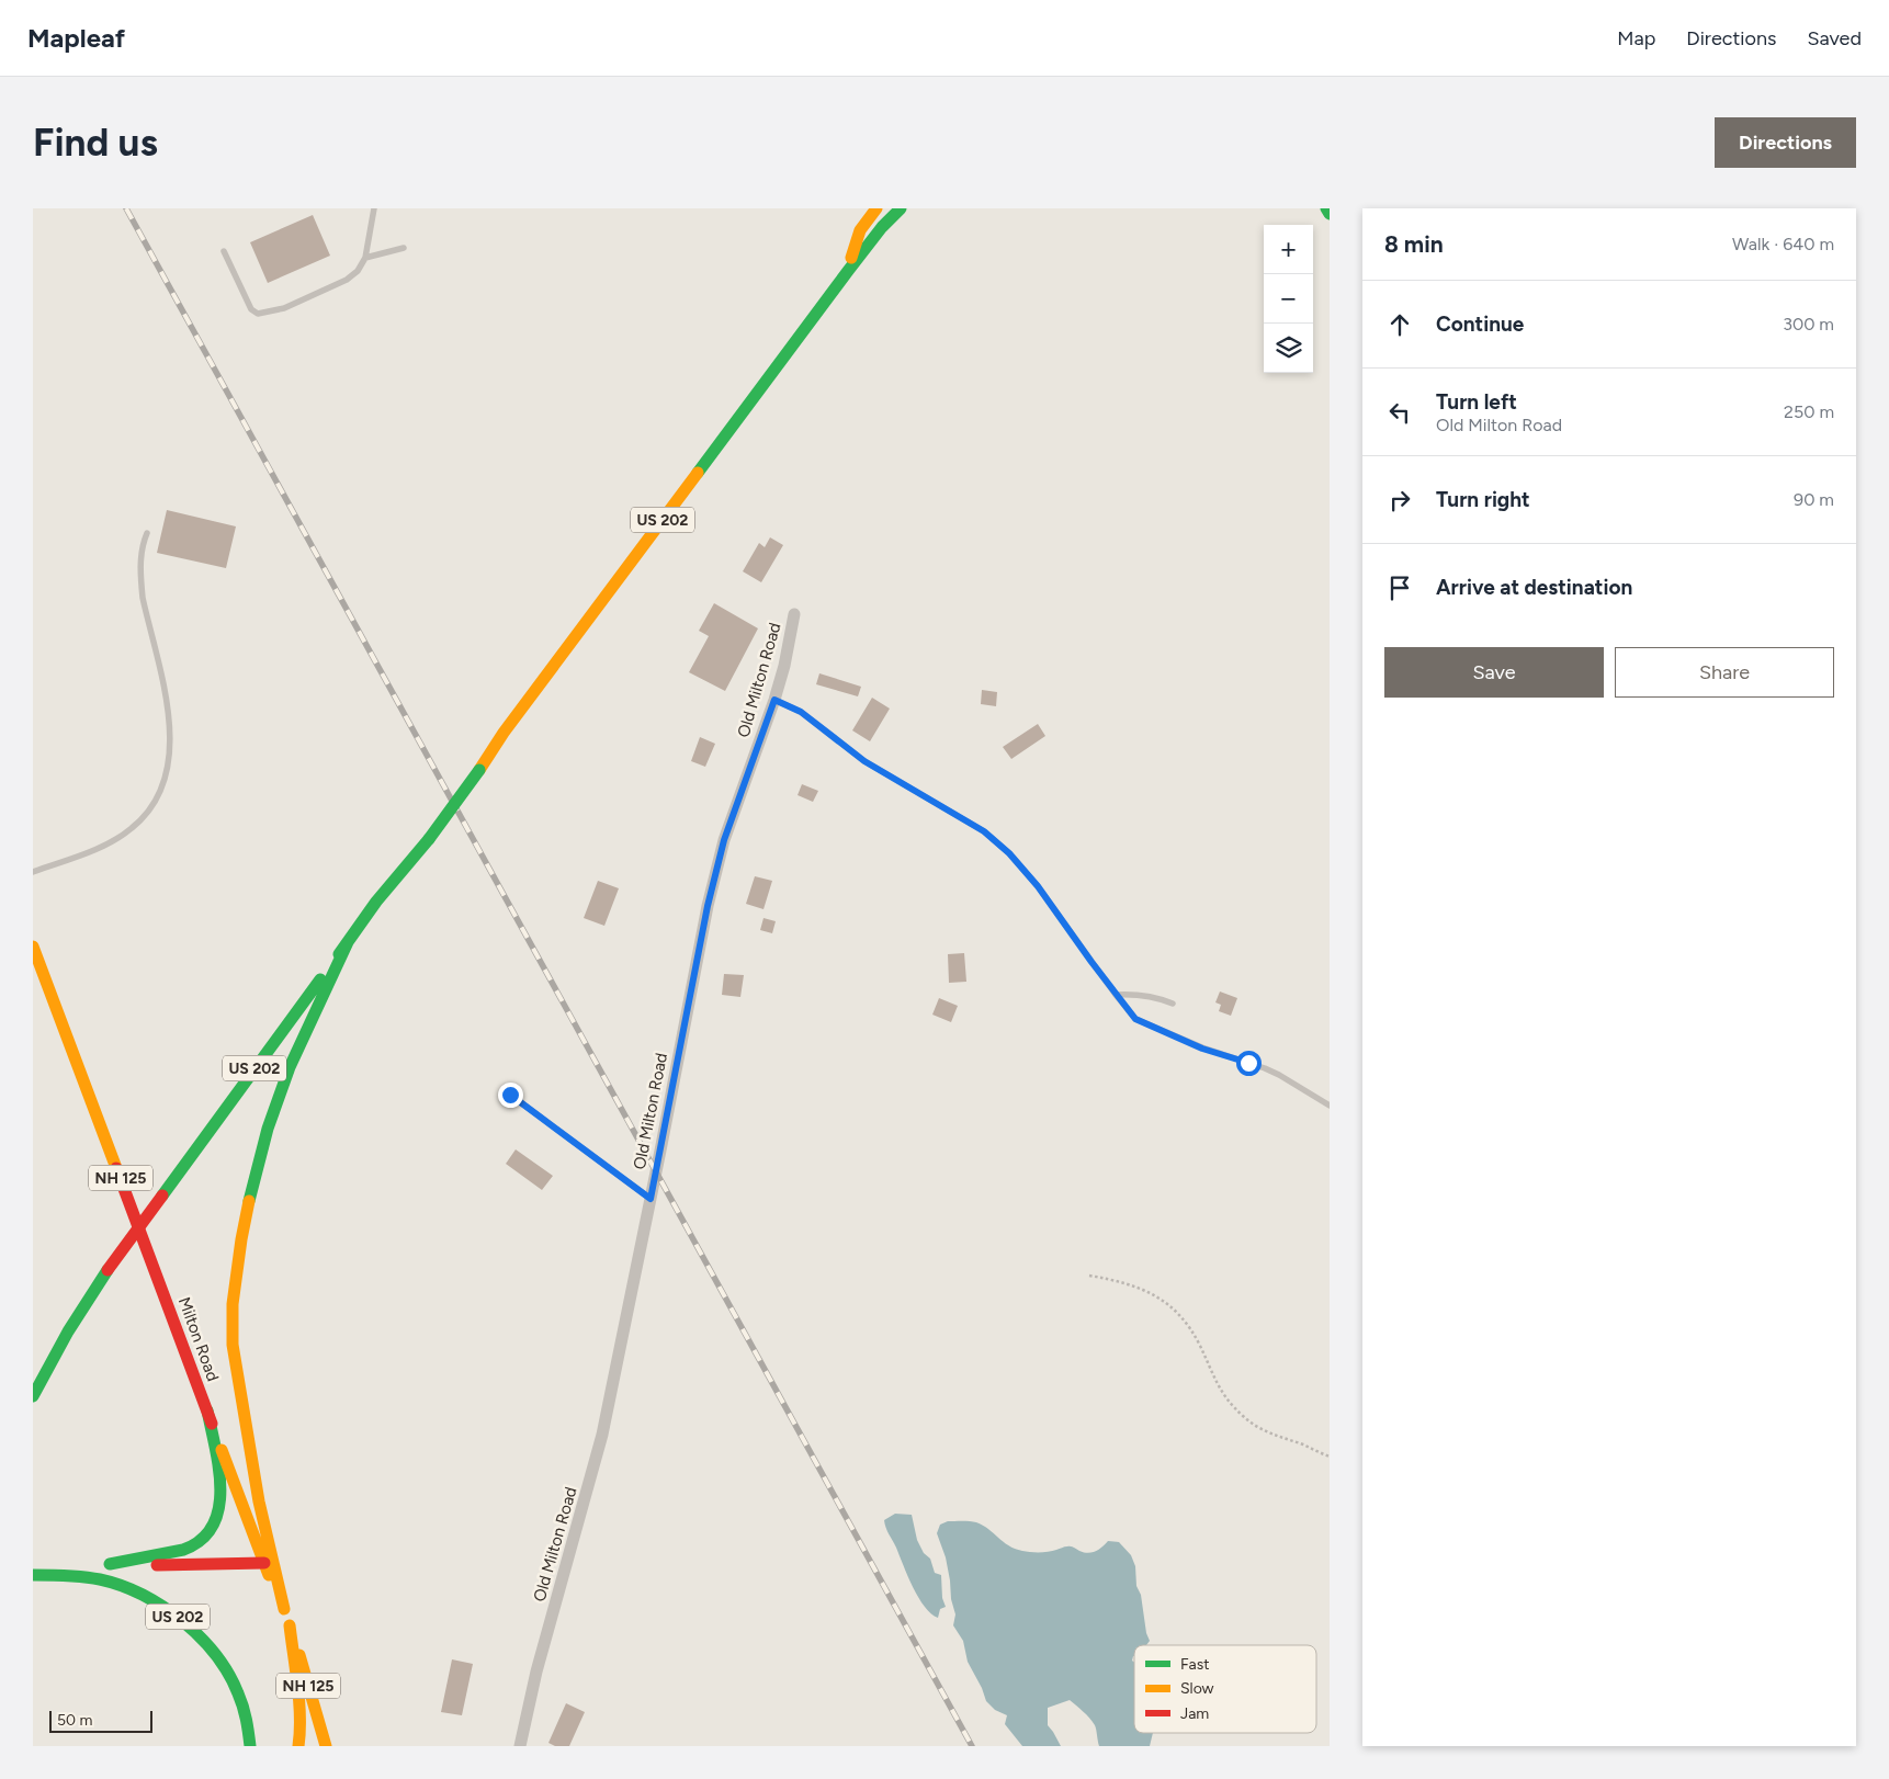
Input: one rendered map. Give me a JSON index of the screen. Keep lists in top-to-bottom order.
{
  "streets": {
    "main road": ["US 202", "NH 125", "Milton Road"],
    "street": ["Old Milton Road"]
  },
  "legend": ["Fast", "Slow", "Jam"],
  "scale_bar": "50 m",
  "page": {
    "header": "Mapleaf",
    "nav": ["Map", "Directions", "Saved"],
    "buttons": [
      "Directions",
      ["Save", "Share"]
    ],
    "title": "Find us",
    "heading": ["8 min", "Walk · 640 m"],
    "map_buttons": ["+", "−"],
    "list": [
      ["Continue", "300 m"],
      ["Turn left", "Old Milton Road", "250 m"],
      ["Turn right", "90 m"],
      "Arrive at destination"
    ],
    "scale": "50 m"
  }
}
